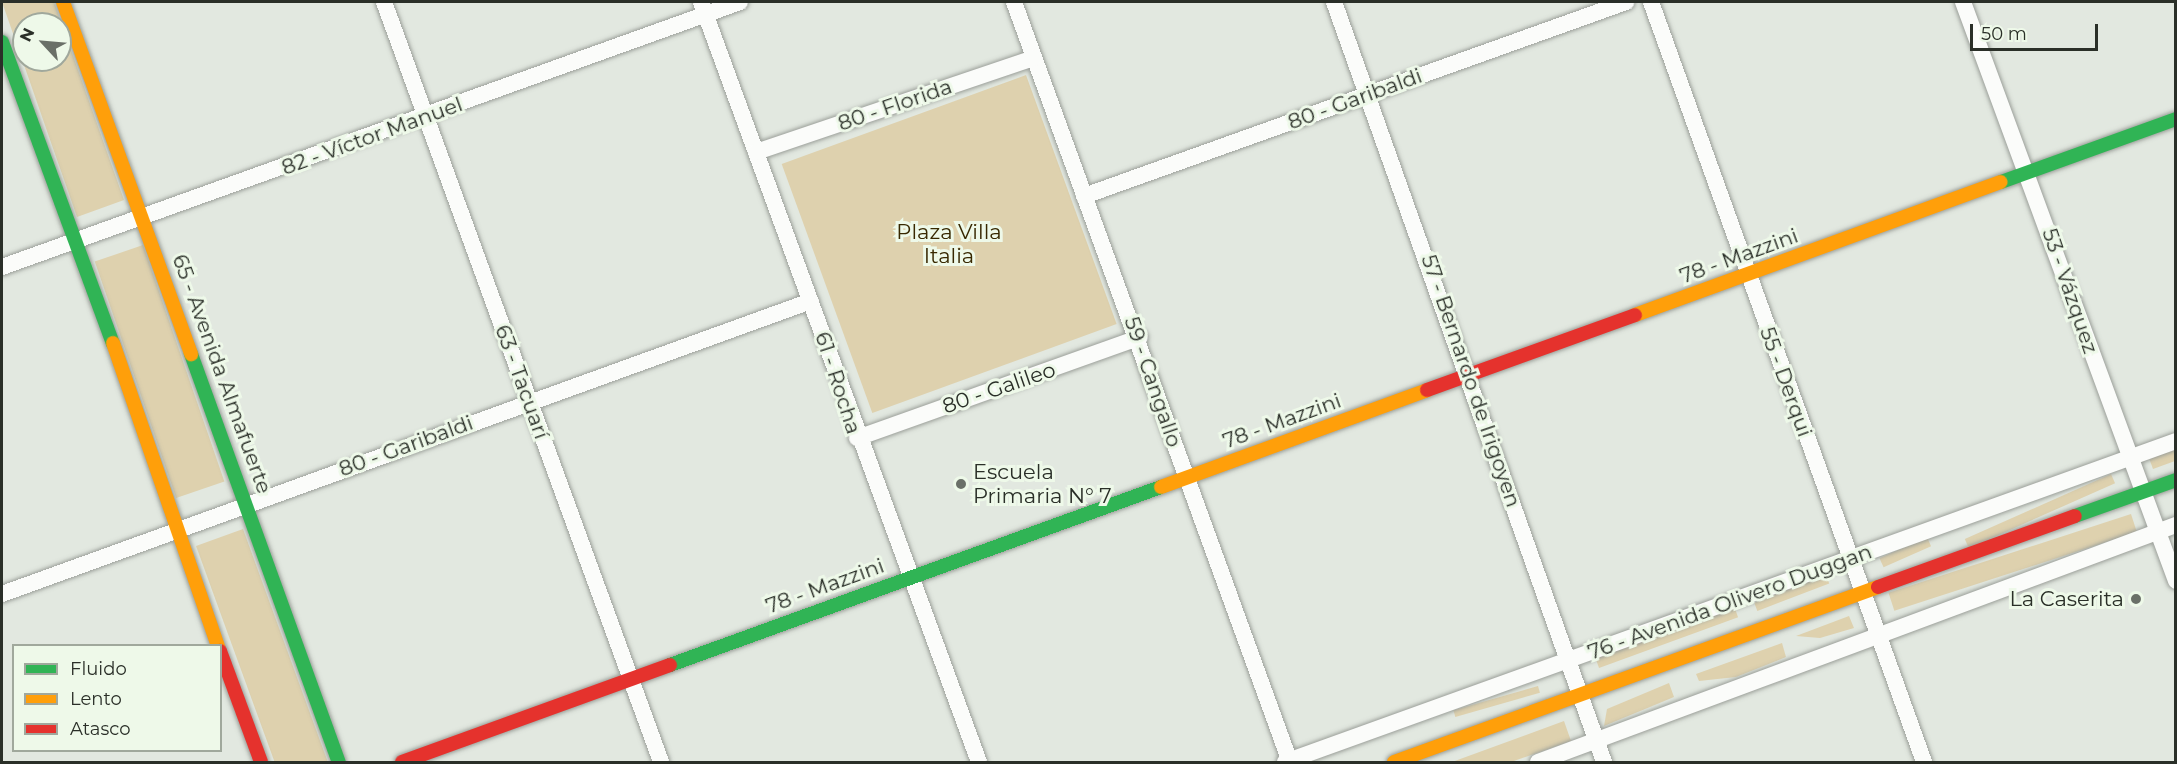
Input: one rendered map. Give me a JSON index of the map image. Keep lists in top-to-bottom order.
{
  "streets": {
    "main road": ["78 - Mazzini", "65 - Avenida Almafuerte", "76 - Avenida Olivero Duggan"],
    "street": [
      "80 - Garibaldi",
      "80 - Florida",
      "82 - Víctor Manuel",
      "53 - Vázquez",
      "57 - Bernardo de Irigoyen",
      "63 - Tacuarí",
      "59 - Cangallo",
      "55 - Derqui",
      "61 - Rocha",
      "80 - Galileo"
    ]
  },
  "crossings": [
    ["80 - Garibaldi", "65 - Avenida Almafuerte"],
    ["80 - Garibaldi", "57 - Bernardo de Irigoyen"],
    ["80 - Garibaldi", "63 - Tacuarí"],
    ["80 - Garibaldi", "59 - Cangallo"],
    ["80 - Garibaldi", "61 - Rocha"],
    ["80 - Florida", "59 - Cangallo"],
    ["80 - Florida", "61 - Rocha"],
    ["82 - Víctor Manuel", "65 - Avenida Almafuerte"],
    ["82 - Víctor Manuel", "63 - Tacuarí"],
    ["82 - Víctor Manuel", "61 - Rocha"],
    ["78 - Mazzini", "53 - Vázquez"],
    ["78 - Mazzini", "57 - Bernardo de Irigoyen"],
    ["78 - Mazzini", "63 - Tacuarí"],
    ["78 - Mazzini", "59 - Cangallo"],
    ["78 - Mazzini", "55 - Derqui"],
    ["78 - Mazzini", "61 - Rocha"],
    ["53 - Vázquez", "76 - Avenida Olivero Duggan"],
    ["57 - Bernardo de Irigoyen", "76 - Avenida Olivero Duggan"],
    ["59 - Cangallo", "80 - Galileo"],
    ["59 - Cangallo", "76 - Avenida Olivero Duggan"],
    ["55 - Derqui", "76 - Avenida Olivero Duggan"],
    ["61 - Rocha", "80 - Galileo"]
  ],
  "parks": ["Plaza Villa Italia"],
  "places": ["Escuela Primaria N° 7", "La Caserita"],
  "legend": ["Fluido", "Lento", "Atasco"],
  "scale_bar": "50 m",
  "north": "top left"
}
